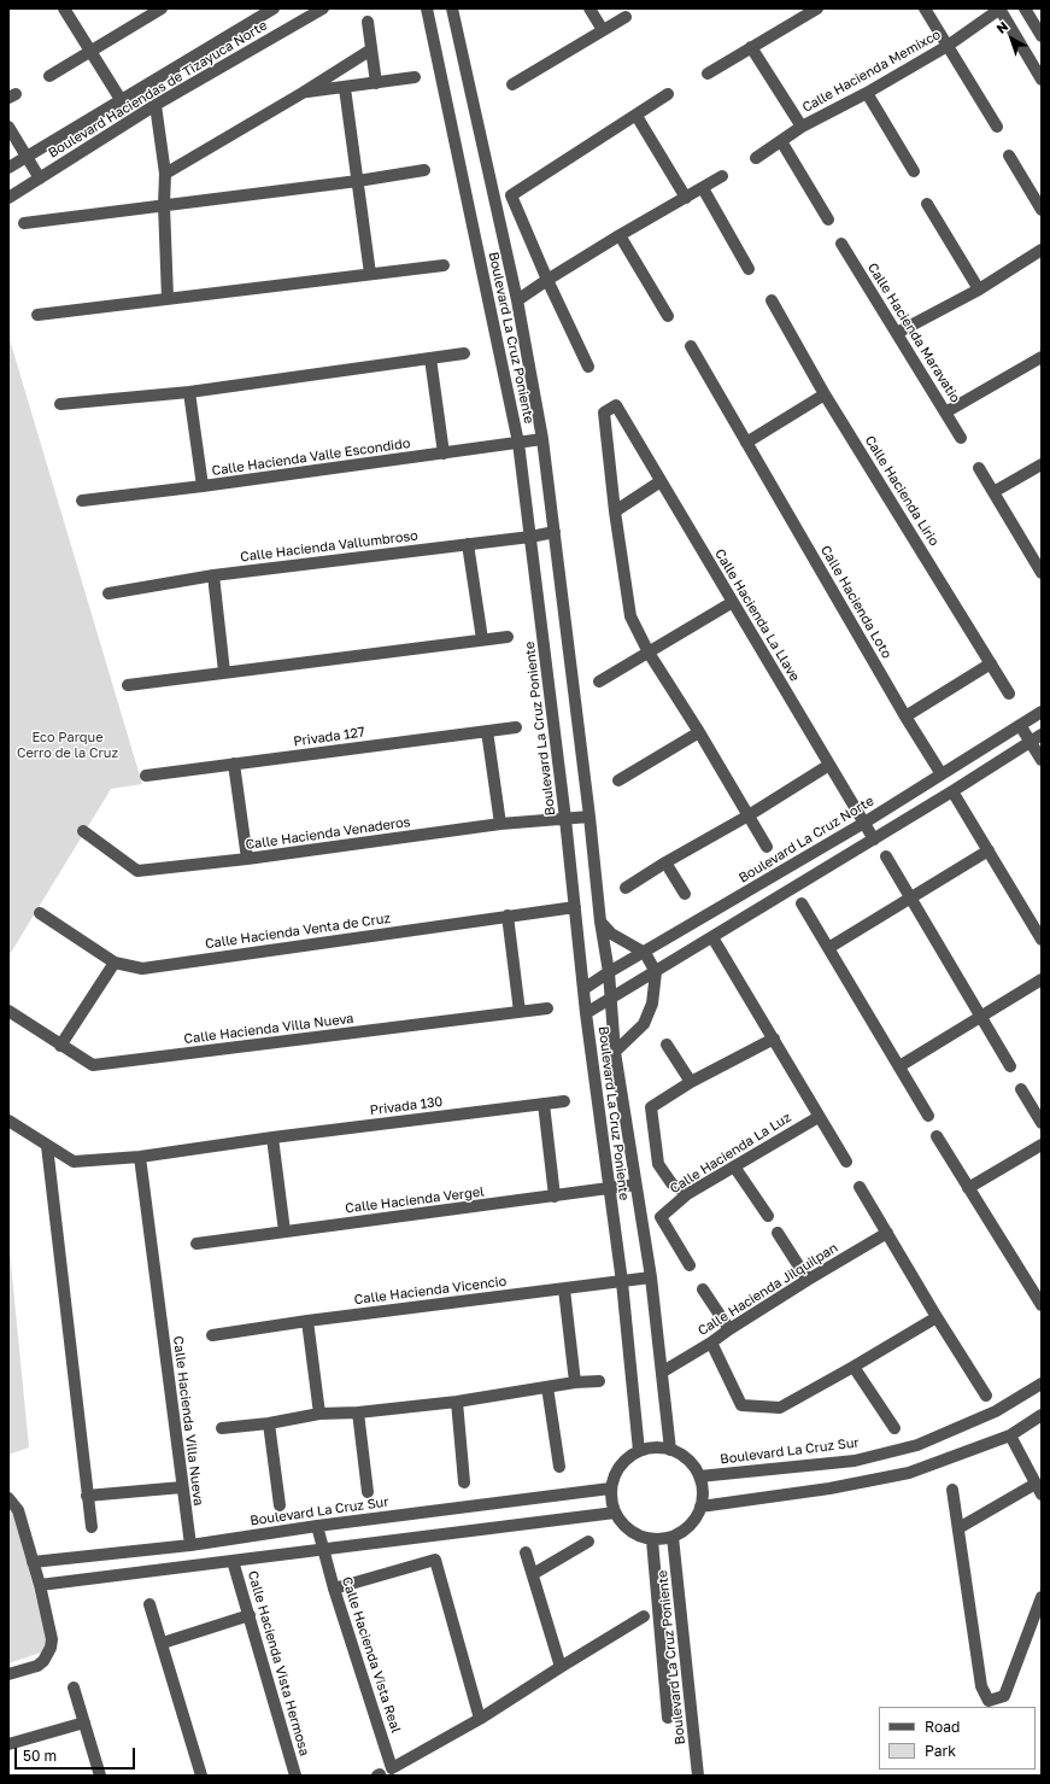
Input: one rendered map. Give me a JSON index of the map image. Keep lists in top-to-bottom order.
{
  "streets": {
    "street": [
      "Calle Hacienda Memixco",
      "Boulevard Haciendas de Tizayuca Norte",
      "Calle Hacienda Maravatio",
      "Boulevard La Cruz Poniente",
      "Calle Hacienda Valle Escondido",
      "Calle Hacienda Lirio",
      "Calle Hacienda Vallumbroso",
      "Calle Hacienda Loto",
      "Calle Hacienda La Llave",
      "Privada 127",
      "Calle Hacienda Venaderos",
      "Boulevard La Cruz Norte",
      "Calle Hacienda Venta de Cruz",
      "Calle Hacienda Villa Nueva",
      "Privada 130",
      "Calle Hacienda La Luz",
      "Calle Hacienda Vergel",
      "Calle Hacienda Jilquilpan",
      "Calle Hacienda Vicencio",
      "Boulevard La Cruz Sur",
      "Calle Hacienda Vista Real",
      "Calle Hacienda Vista Hermosa"
    ]
  },
  "crossings": [
    ["Boulevard La Cruz Poniente", "Calle Hacienda Valle Escondido"],
    ["Boulevard La Cruz Poniente", "Calle Hacienda Vallumbroso"],
    ["Boulevard La Cruz Poniente", "Calle Hacienda Venaderos"],
    ["Boulevard La Cruz Poniente", "Boulevard La Cruz Norte"],
    ["Boulevard La Cruz Poniente", "Calle Hacienda Venta de Cruz"],
    ["Boulevard La Cruz Poniente", "Calle Hacienda Vergel"],
    ["Boulevard La Cruz Poniente", "Calle Hacienda Jilquilpan"],
    ["Boulevard La Cruz Poniente", "Calle Hacienda Vicencio"],
    ["Boulevard La Cruz Poniente", "Boulevard La Cruz Sur"],
    ["Calle Hacienda Loto", "Boulevard La Cruz Norte"],
    ["Calle Hacienda La Llave", "Boulevard La Cruz Norte"],
    ["Calle Hacienda Villa Nueva", "Boulevard La Cruz Sur"],
    ["Boulevard La Cruz Sur", "Calle Hacienda Vista Real"]
  ],
  "parks": ["Eco Parque Cerro de la Cruz"],
  "legend": ["Road", "Park"],
  "scale_bar": "50 m",
  "north": "top left"
}
